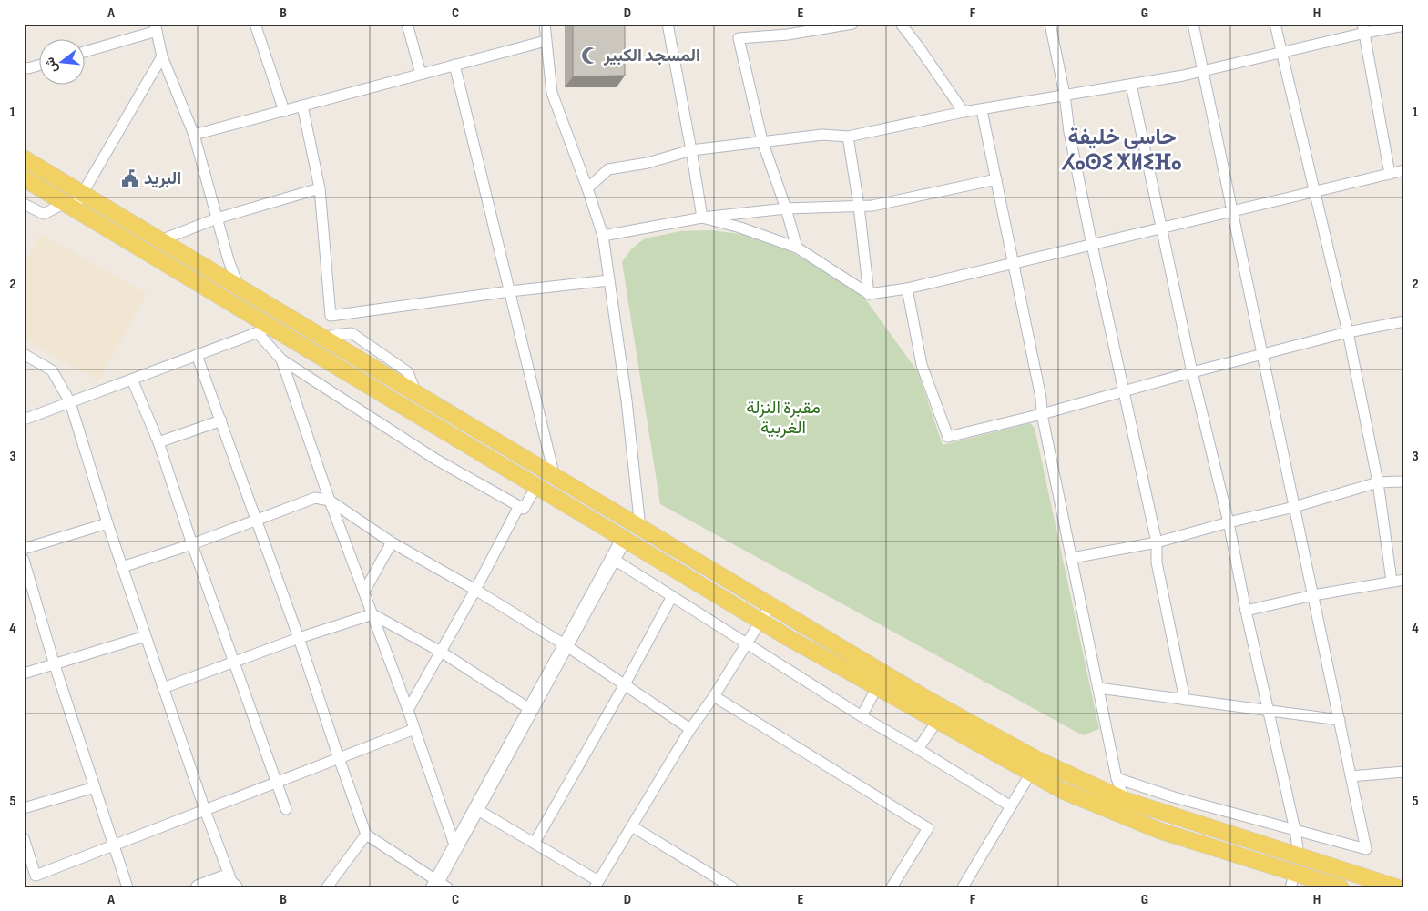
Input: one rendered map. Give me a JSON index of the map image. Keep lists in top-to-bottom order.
{
  "districts": ["حاسي خليفة ⵃⴰⵙⵉ ⵅⵍⵉⴼⴰ"],
  "parks": ["مقبرة النزلة الغربية"],
  "places": {
    "mosque": ["المسجد الكبير"],
    "public building": ["البريد"]
  },
  "north": "left",
  "grid": {
    "columns": [
      "A",
      "B",
      "C",
      "D",
      "E",
      "F",
      "G",
      "H"
    ],
    "rows": [
      "1",
      "2",
      "3",
      "4",
      "5"
    ]
  }
}
